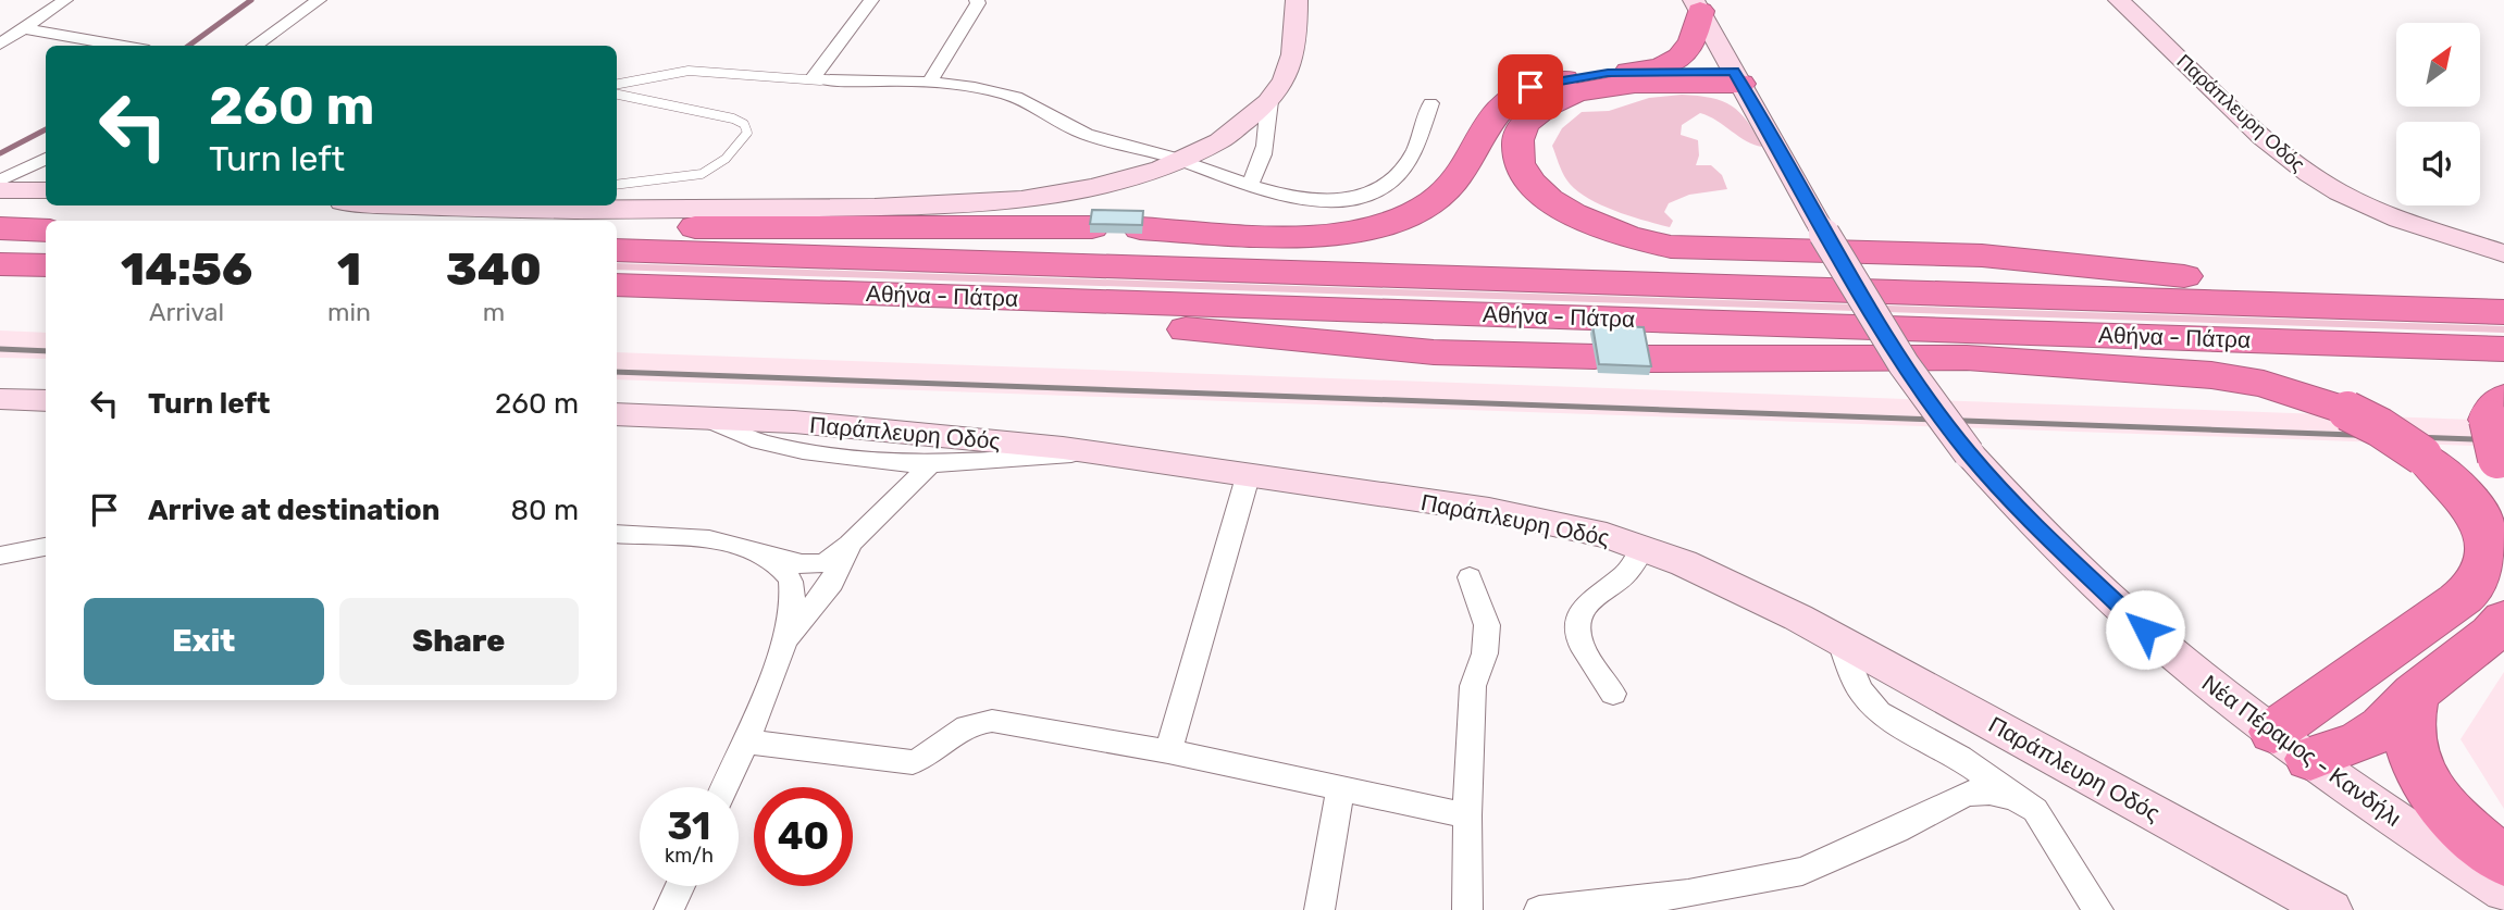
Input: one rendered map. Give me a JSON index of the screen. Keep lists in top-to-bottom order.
{
  "streets": {
    "highway": ["Αθήνα - Πάτρα"],
    "street": ["Παράπλευρη Οδός", "Νέα Πέραμος - Κανδήλι"]
  },
  "north": "top right",
  "page": {
    "turn": ["260 m", "Turn left"],
    "eta": [
      "14:56",
      "Arrival",
      "1",
      "min",
      "340",
      "m"
    ],
    "list": [
      {
        "name": "Turn left",
        "value": "260 m"
      },
      {
        "name": "Arrive at destination",
        "value": "80 m"
      }
    ],
    "buttons": ["Exit", "Share"],
    "speed": "31 km/h",
    "limit": "40"
  }
}
